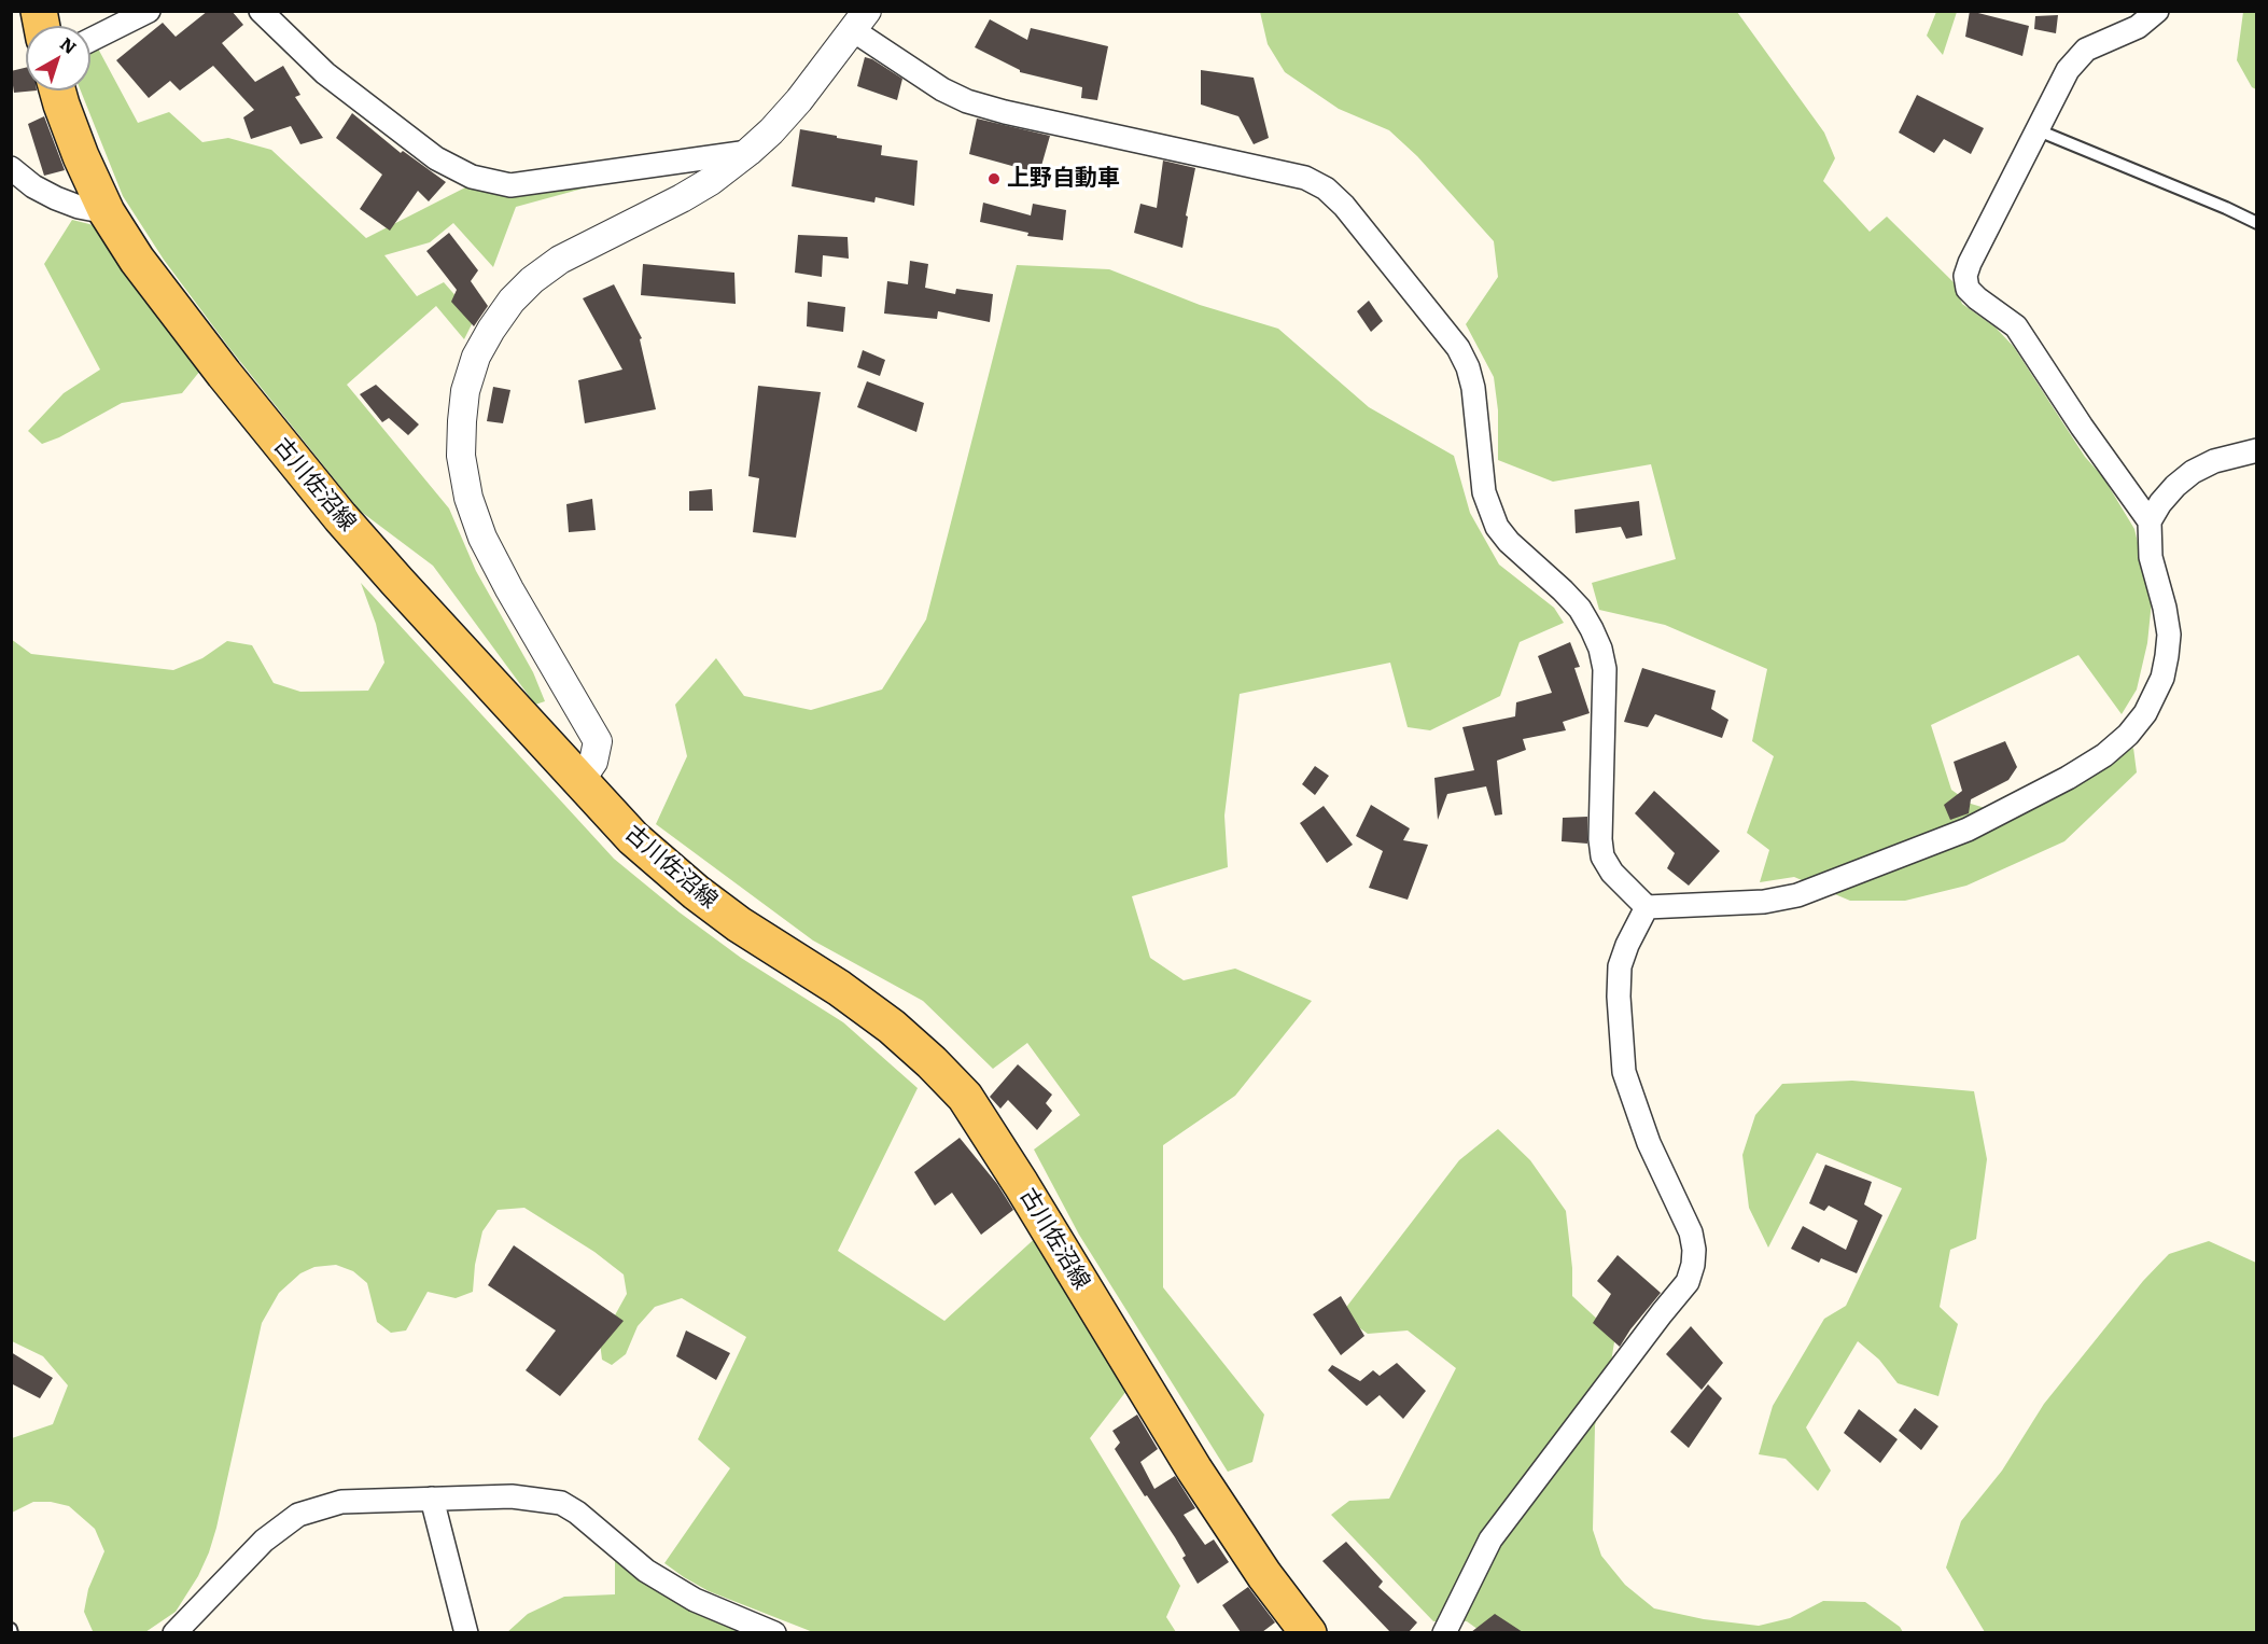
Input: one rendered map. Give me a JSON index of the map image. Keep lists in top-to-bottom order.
{
  "streets": {
    "main road": ["古川佐沼線"]
  },
  "places": ["上野自動車"],
  "north": "top right"
}
